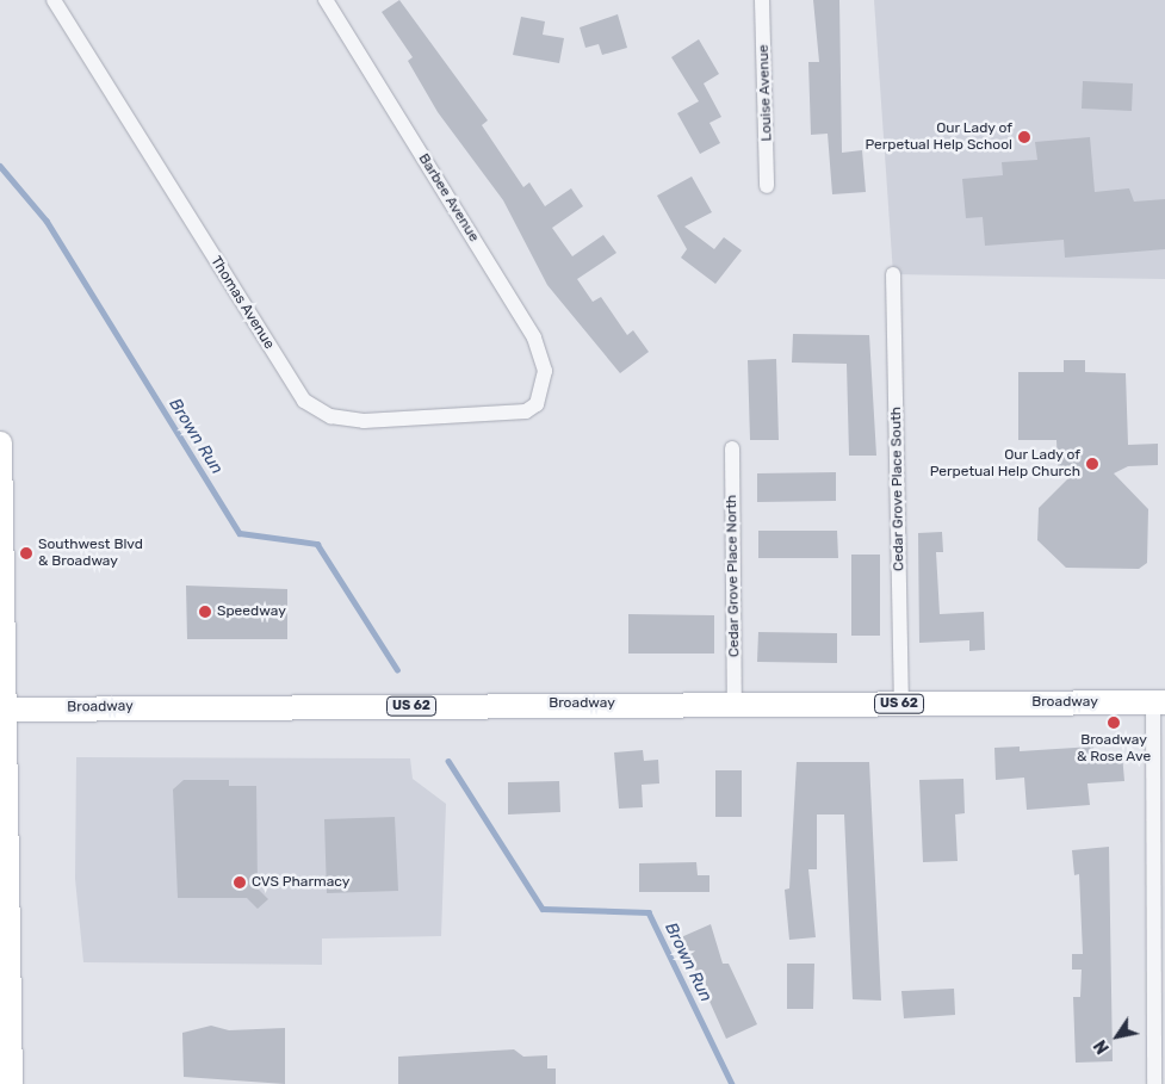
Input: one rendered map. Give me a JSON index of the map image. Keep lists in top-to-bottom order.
{
  "streets": {
    "main road": ["Broadway", "US 62"],
    "street": [
      "Louise Avenue",
      "Barbee Avenue",
      "Thomas Avenue",
      "Cedar Grove Place South",
      "Cedar Grove Place North"
    ]
  },
  "crossings": [
    ["Barbee Avenue", "Thomas Avenue"],
    ["Cedar Grove Place South", "Broadway"],
    ["Cedar Grove Place North", "Broadway"]
  ],
  "water": ["Brown Run"],
  "places": [
    "Our Lady of Perpetual Help School",
    "Our Lady of Perpetual Help Church",
    "Southwest Blvd & Broadway",
    "Speedway",
    "Broadway & Rose Ave",
    "CVS Pharmacy"
  ],
  "north": "bottom left"
}
